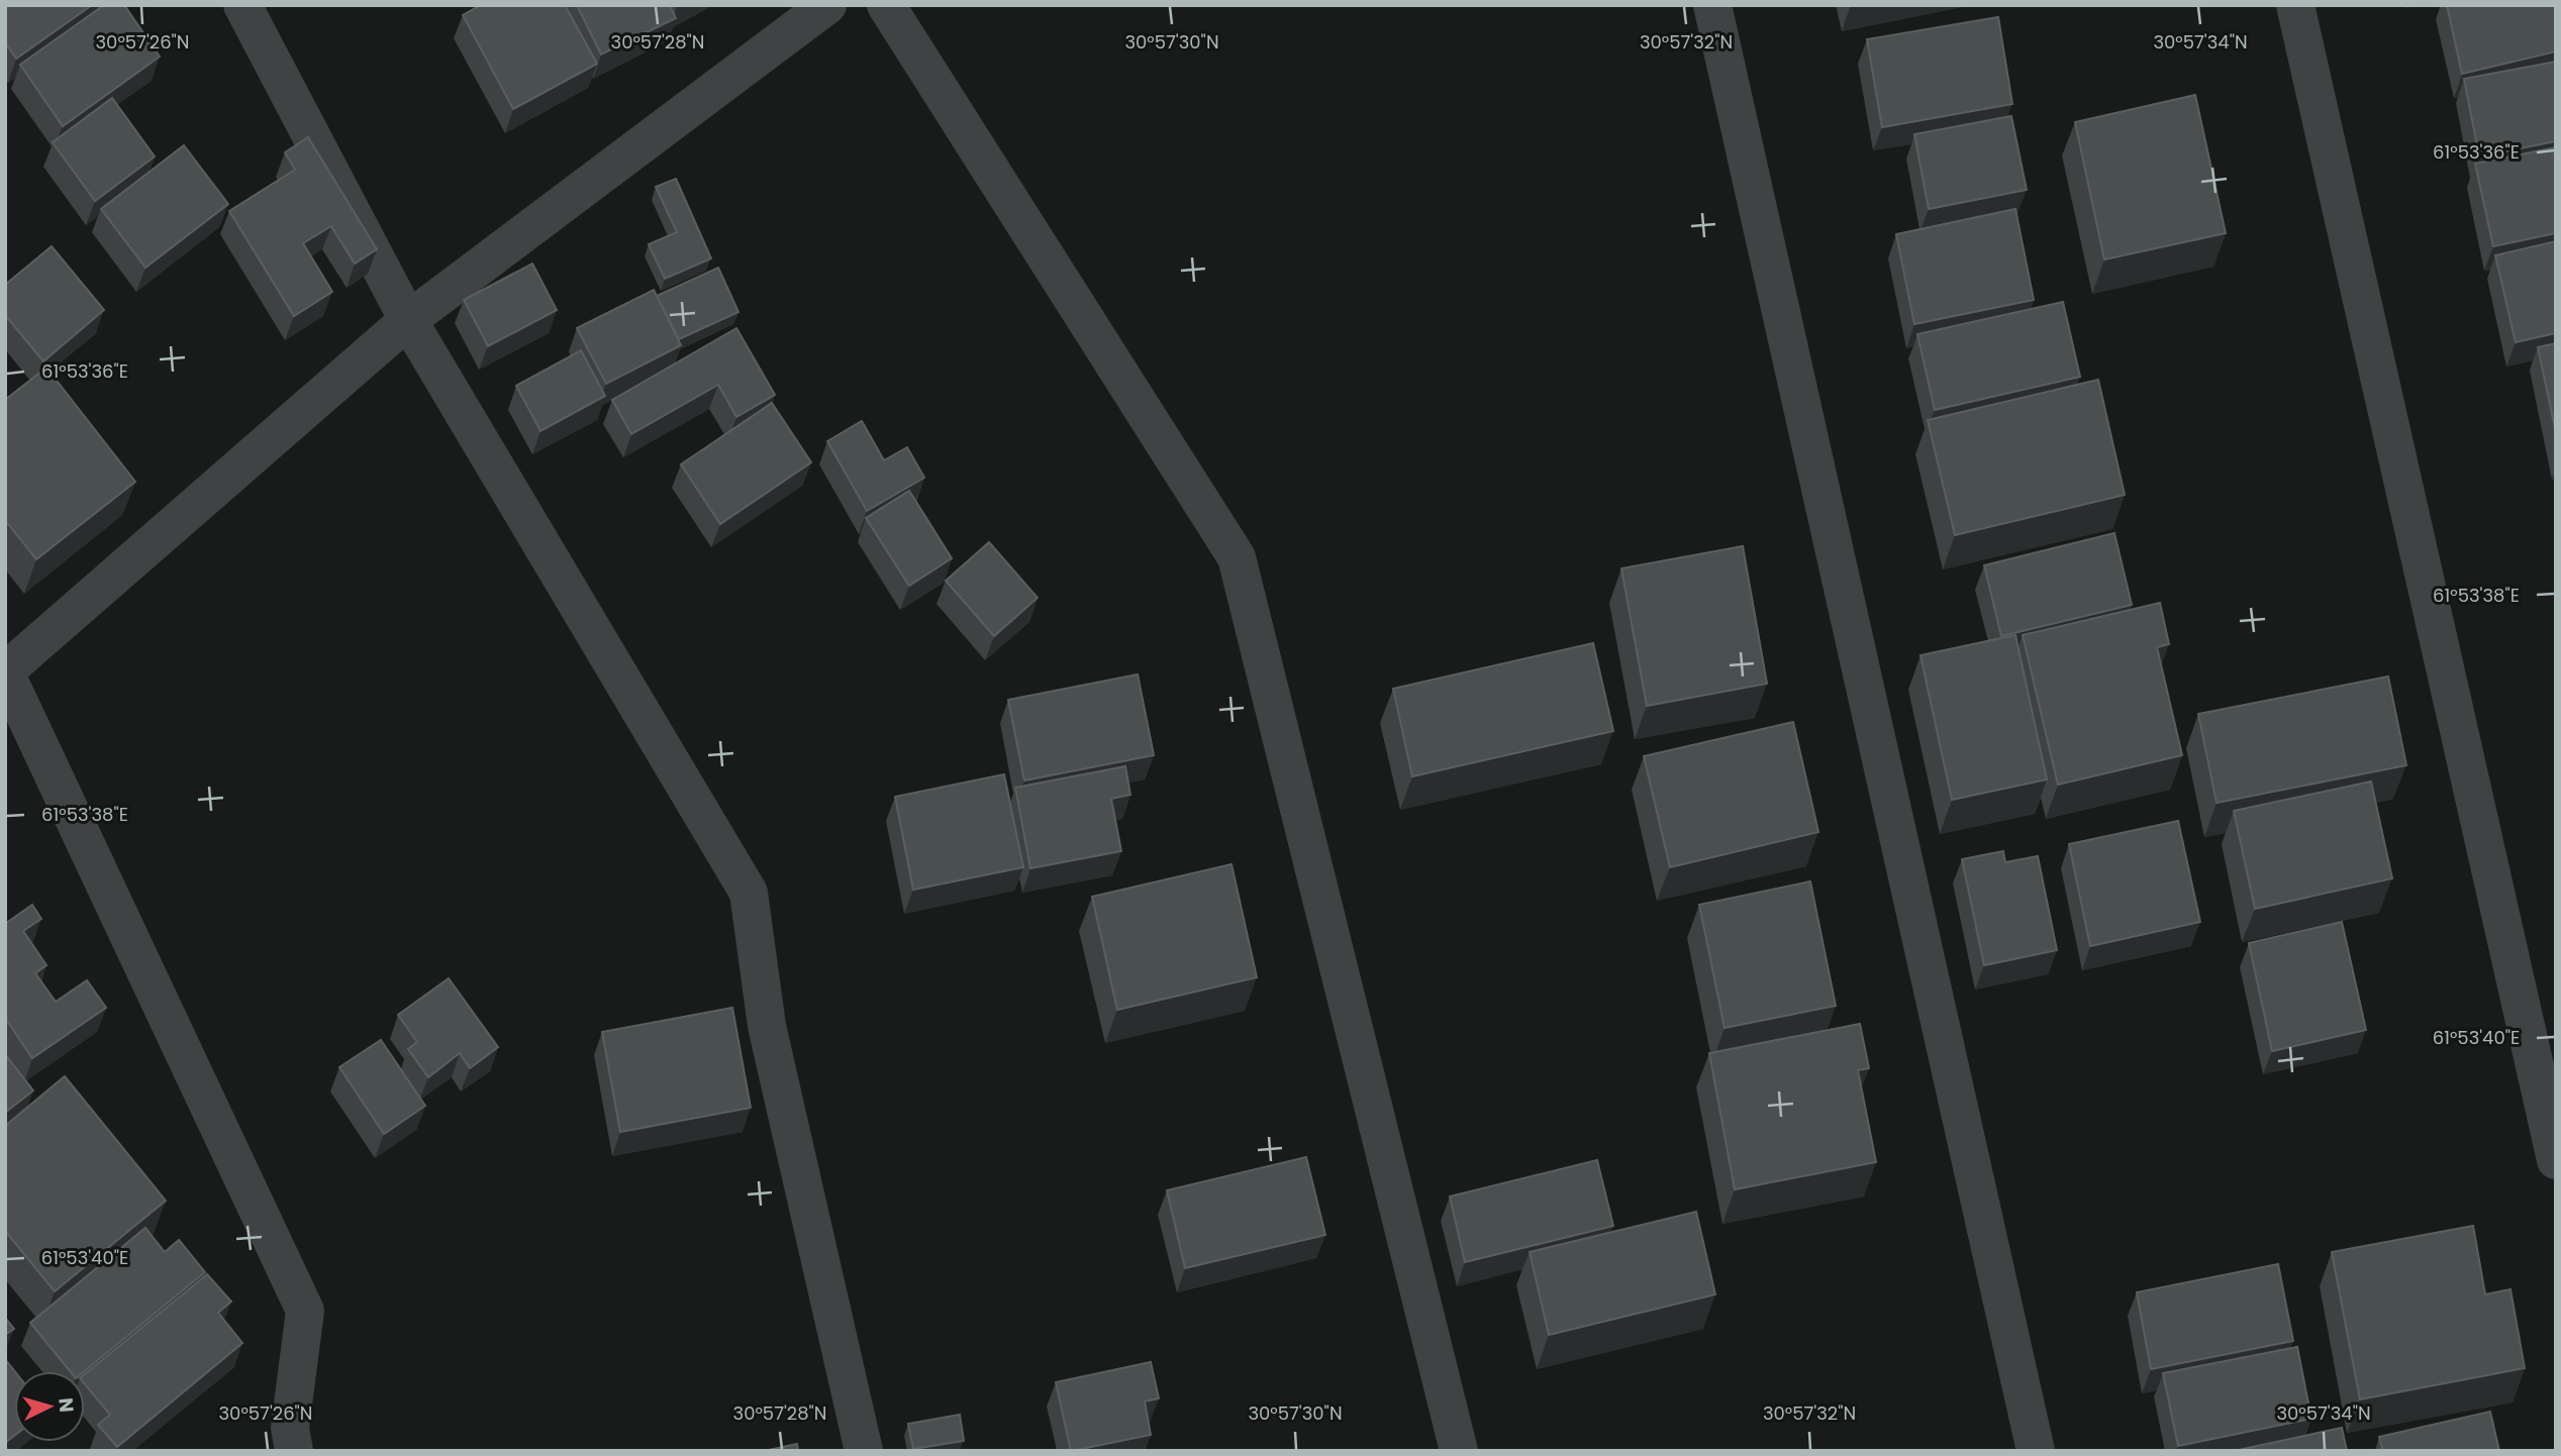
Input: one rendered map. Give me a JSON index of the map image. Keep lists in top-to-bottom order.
{
  "north": "right",
  "coordinates": [
    "30°57'26\"N",
    "30°57'28\"N",
    "30°57'30\"N",
    "30°57'32\"N",
    "30°57'34\"N",
    "61°53'36\"E",
    "61°53'38\"E",
    "61°53'40\"E"
  ]
}
